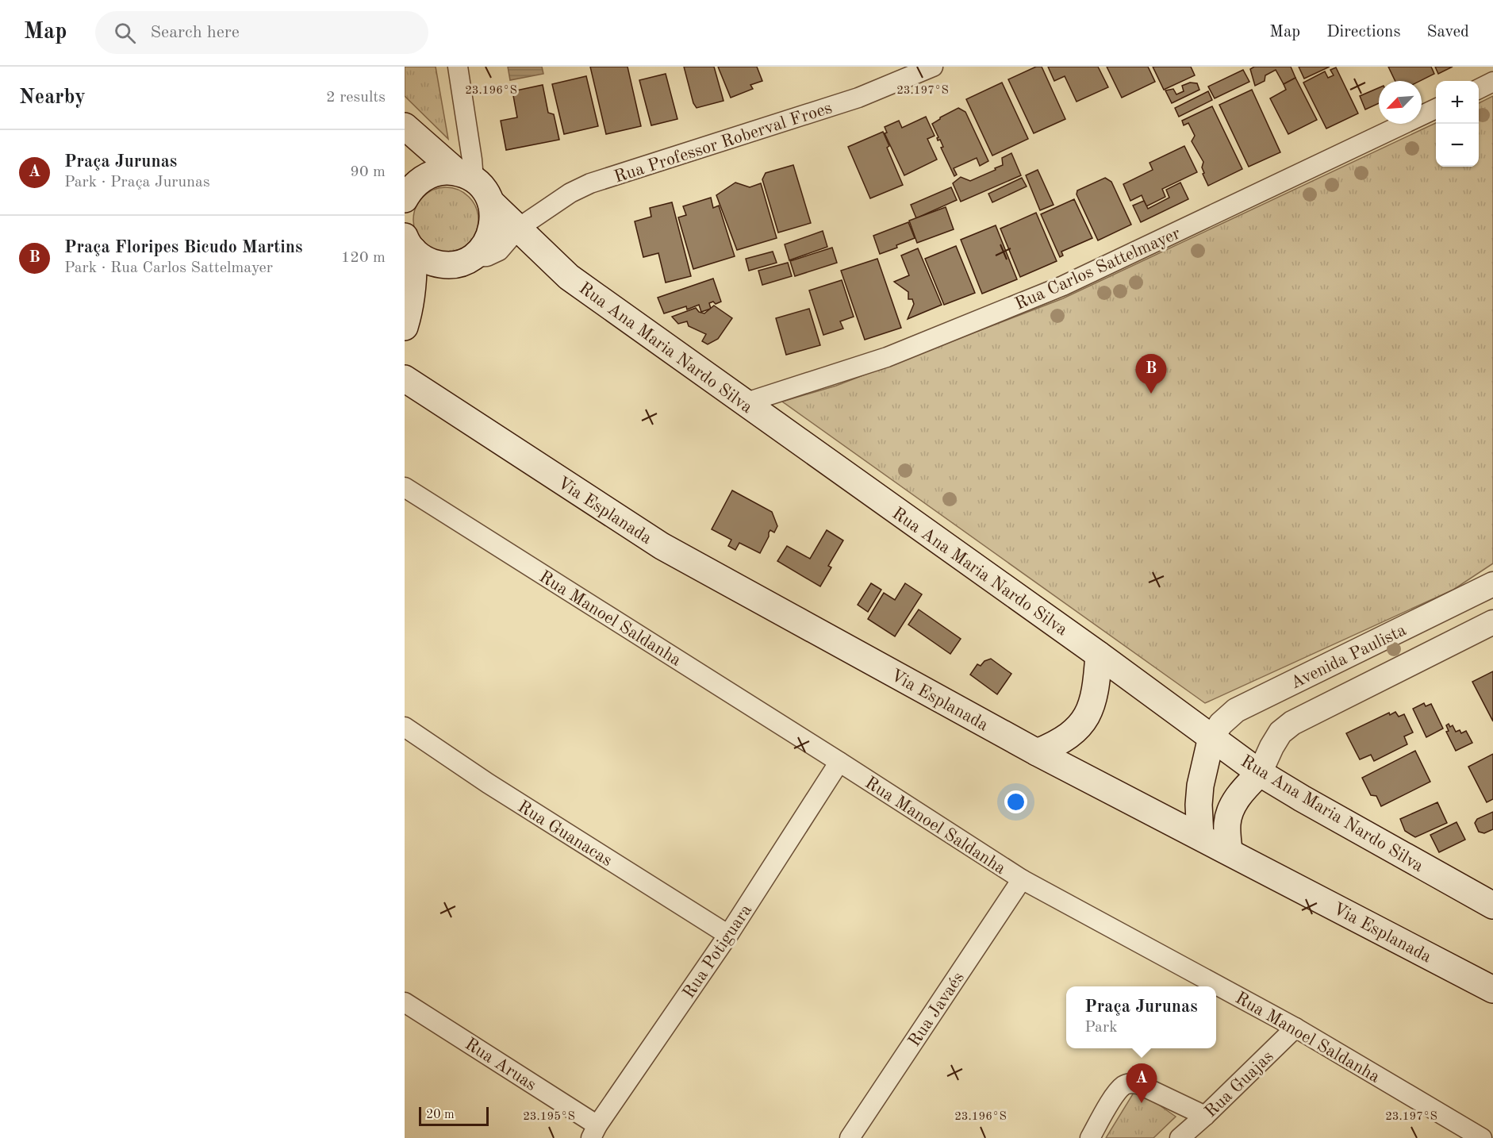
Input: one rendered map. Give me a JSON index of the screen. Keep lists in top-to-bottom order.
{
  "streets": {
    "main road": ["Rua Ana Maria Nardo Silva", "Via Esplanada"],
    "street": [
      "Rua Professor Roberval Froes",
      "Rua Carlos Sattelmayer",
      "Rua Manoel Saldanha",
      "Avenida Paulista",
      "Rua Guanacas",
      "Rua Potiguara",
      "Rua Javaés",
      "Rua Aruas",
      "Rua Guajas"
    ]
  },
  "crossings": [
    ["Rua Professor Roberval Froes", "Rua Ana Maria Nardo Silva"],
    ["Rua Carlos Sattelmayer", "Rua Ana Maria Nardo Silva"],
    ["Rua Ana Maria Nardo Silva", "Avenida Paulista"],
    ["Rua Manoel Saldanha", "Rua Potiguara"],
    ["Rua Manoel Saldanha", "Rua Javaés"],
    ["Rua Manoel Saldanha", "Rua Guajas"],
    ["Rua Guanacas", "Rua Potiguara"],
    ["Rua Potiguara", "Rua Aruas"]
  ],
  "scale_bar": "20 m",
  "north": "bottom left",
  "page": {
    "header": "Map",
    "search": "Search here",
    "nav": ["Map", "Directions", "Saved"],
    "heading": ["Nearby", "2 results"],
    "map_buttons": ["+", "−"],
    "list": [
      {
        "mark": "A",
        "name": "Praça Jurunas",
        "note": "Park · Praça Jurunas",
        "value": "90 m"
      },
      {
        "mark": "B",
        "name": "Praça Floripes Bicudo Martins",
        "note": "Park · Rua Carlos Sattelmayer",
        "value": "120 m"
      }
    ],
    "pins": ["B", "A"],
    "popup": ["Praça Jurunas", "Park"],
    "scale": "20 m"
  },
  "coordinates": ["23.196°S", "23.197°S", "23.195°S"]
}
